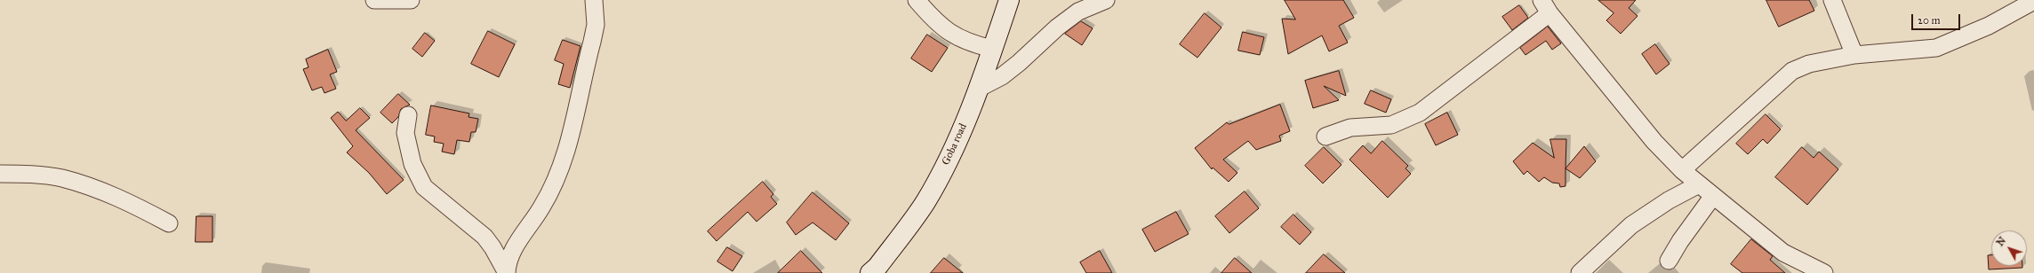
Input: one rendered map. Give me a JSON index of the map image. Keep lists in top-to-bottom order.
{
  "streets": {
    "street": ["Goba road"]
  },
  "scale_bar": "20 m",
  "north": "top left"
}
